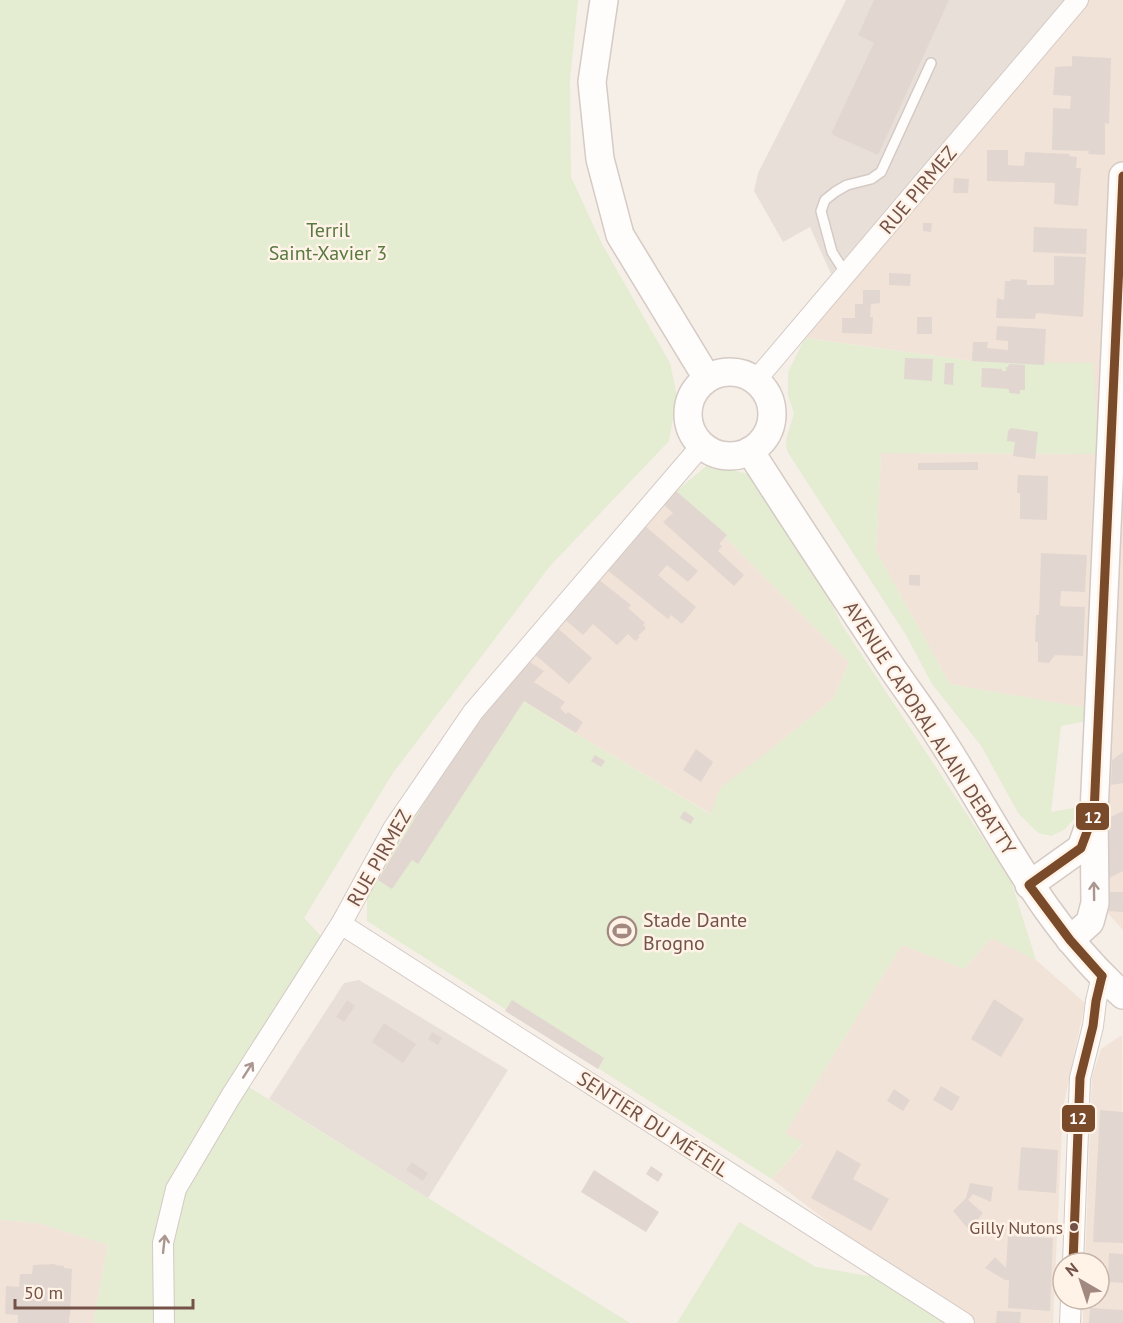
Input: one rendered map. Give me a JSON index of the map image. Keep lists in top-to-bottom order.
{
  "streets": {
    "main road": ["AVENUE CAPORAL ALAIN DEBATTY"],
    "street": ["RUE PIRMEZ", "SENTIER DU MÉTEIL"]
  },
  "crossings": [
    ["RUE PIRMEZ", "AVENUE CAPORAL ALAIN DEBATTY"],
    ["RUE PIRMEZ", "SENTIER DU MÉTEIL"]
  ],
  "parks": ["Terril Saint-Xavier 3"],
  "places": {
    "sports": ["Stade Dante Brogno"],
    "other": ["Gilly Nutons"]
  },
  "lines": ["transit line 12"],
  "scale_bar": "50 m",
  "north": "top left"
}
